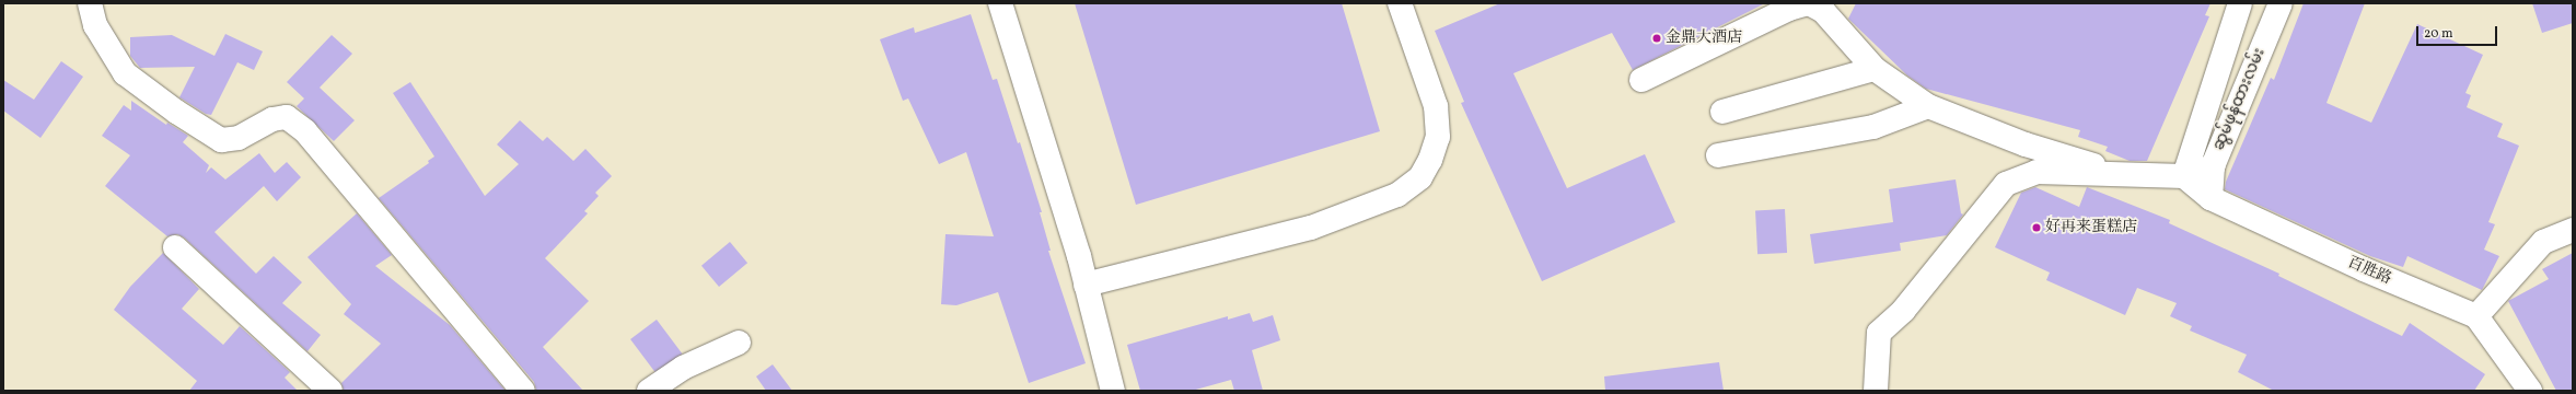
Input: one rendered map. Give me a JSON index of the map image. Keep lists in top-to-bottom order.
{
  "streets": {
    "street": ["ဆွမ်ဖုန်ထားလမ်း", "百胜路"]
  },
  "crossings": [
    ["ဆွမ်ဖုန်ထားလမ်း", "百胜路"]
  ],
  "places": ["金鼎大酒店", "好再来蛋糕店"],
  "scale_bar": "20 m"
}
